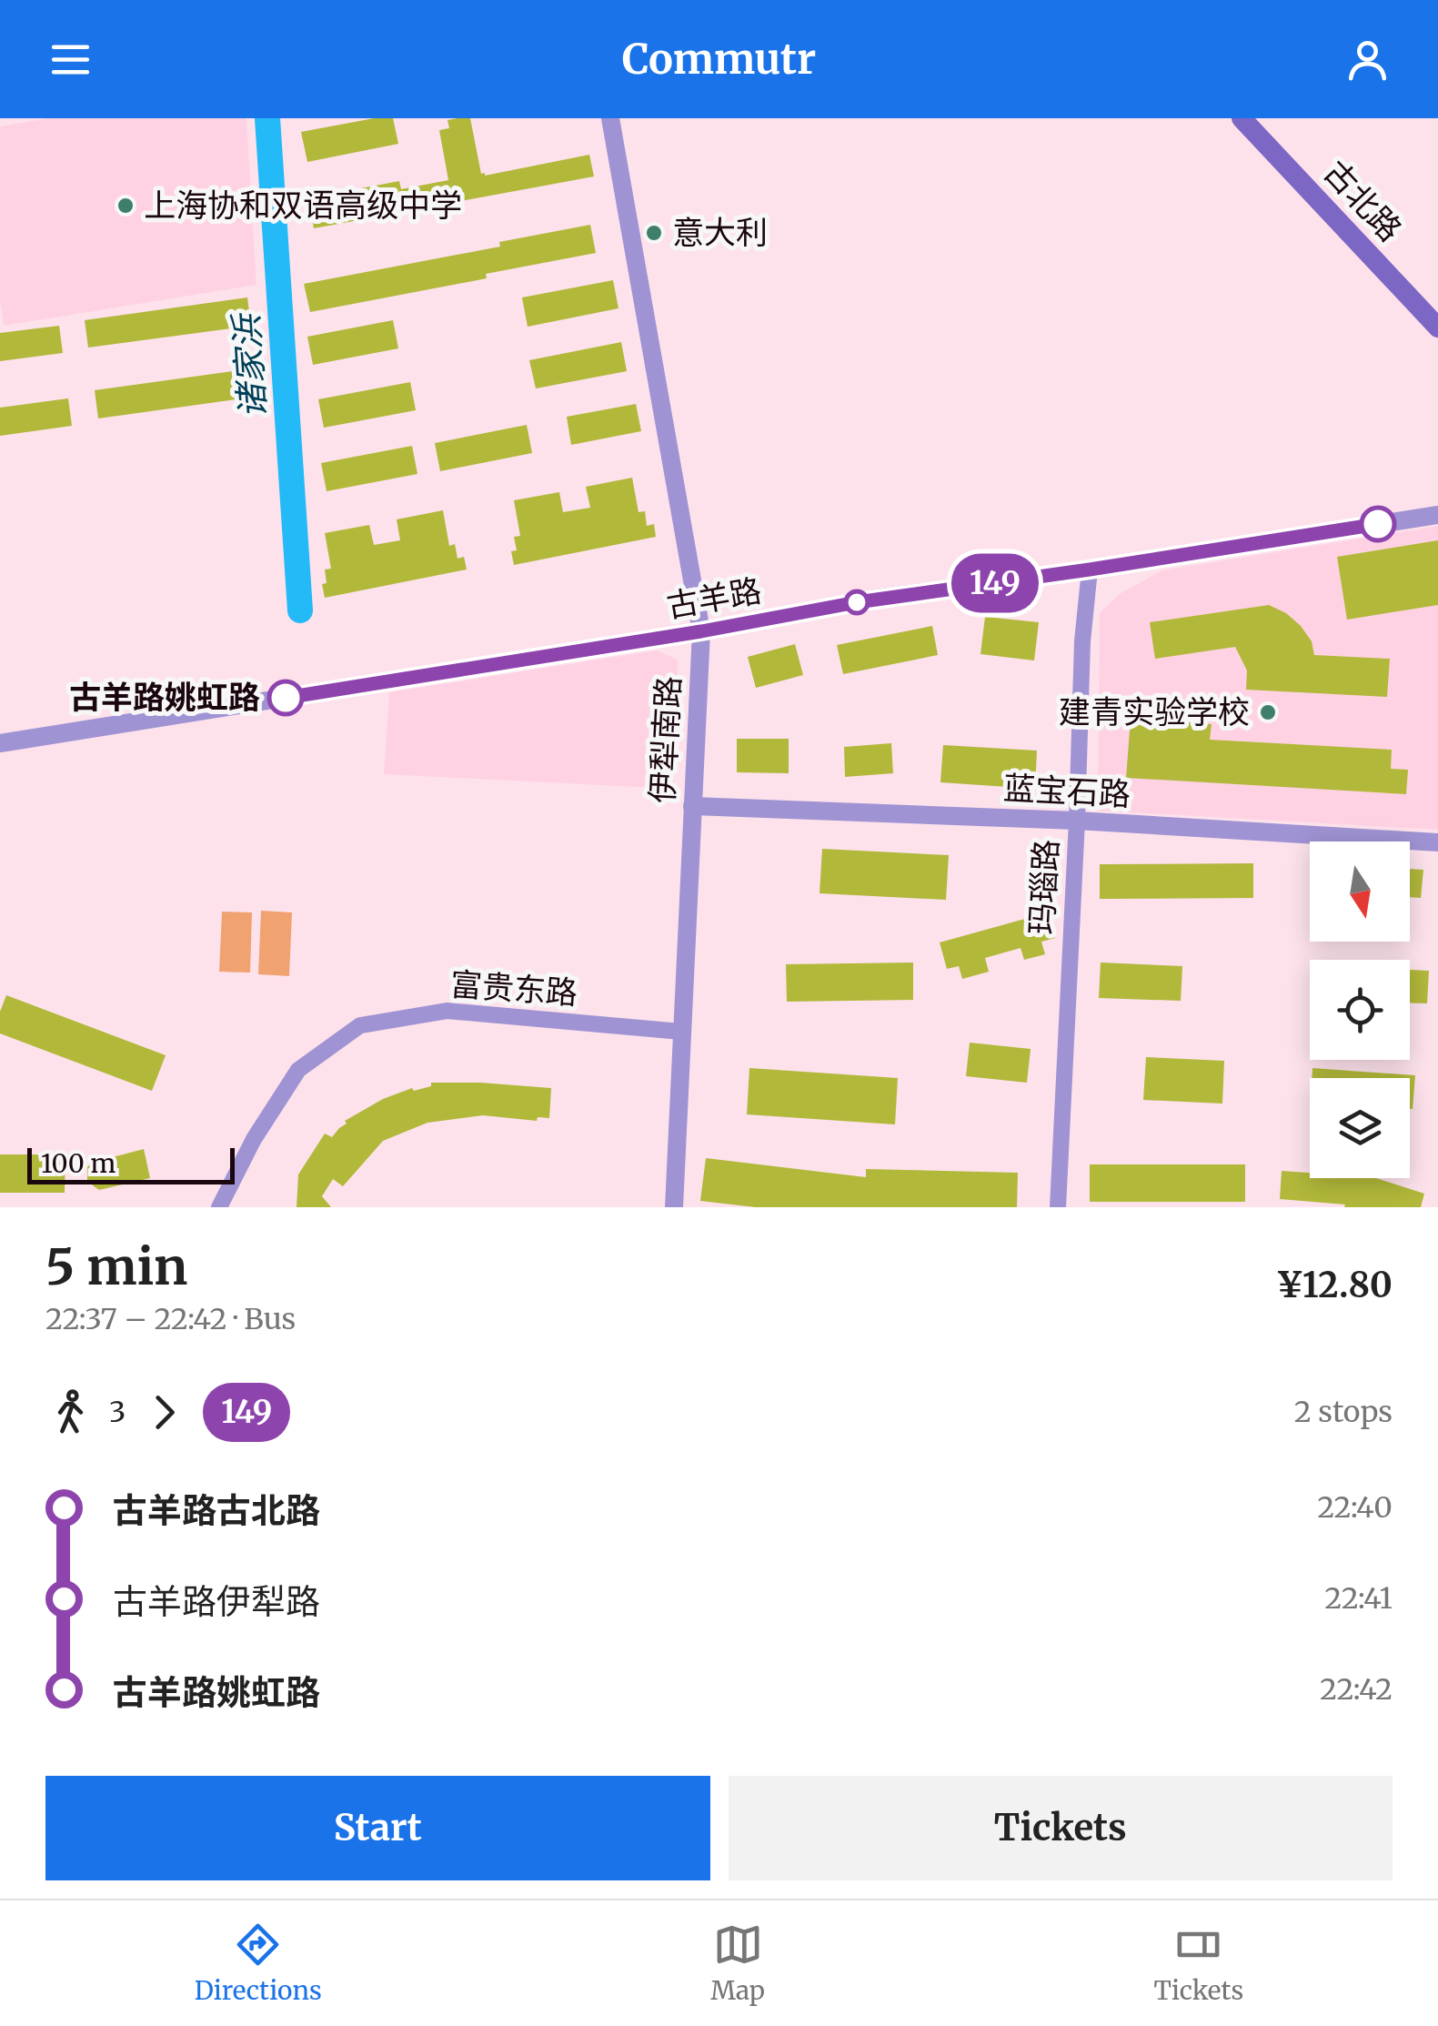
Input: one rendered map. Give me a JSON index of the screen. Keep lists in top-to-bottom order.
{
  "streets": {
    "main road": ["古北路"],
    "street": [
      "古羊路",
      "伊犁南路",
      "蓝宝石路",
      "玛瑙路",
      "富贵东路"
    ]
  },
  "crossings": [
    ["古羊路", "伊犁南路"],
    ["古羊路", "玛瑙路"],
    ["伊犁南路", "蓝宝石路"],
    ["伊犁南路", "富贵东路"],
    ["蓝宝石路", "玛瑙路"]
  ],
  "water": ["诸家浜"],
  "places": [
    "上海协和双语高级中学",
    "意大利",
    "古羊路姚虹路",
    "建青实验学校"
  ],
  "lines": ["bus line 149"],
  "scale_bar": "100 m",
  "north": "bottom",
  "page": {
    "header": "Commutr",
    "on_map": "149",
    "scale": "100 m",
    "heading": ["5 min", "22:37 – 22:42 · Bus", "¥12.80"],
    "legs": ["3", "149", "2 stops"],
    "list": [
      {
        "name": "古羊路古北路",
        "value": "22:40"
      },
      {
        "name": "古羊路伊犁路",
        "value": "22:41"
      },
      {
        "name": "古羊路姚虹路",
        "value": "22:42"
      }
    ],
    "buttons": ["Start", "Tickets"],
    "tabs": ["Directions", "Map", "Tickets"]
  }
}
